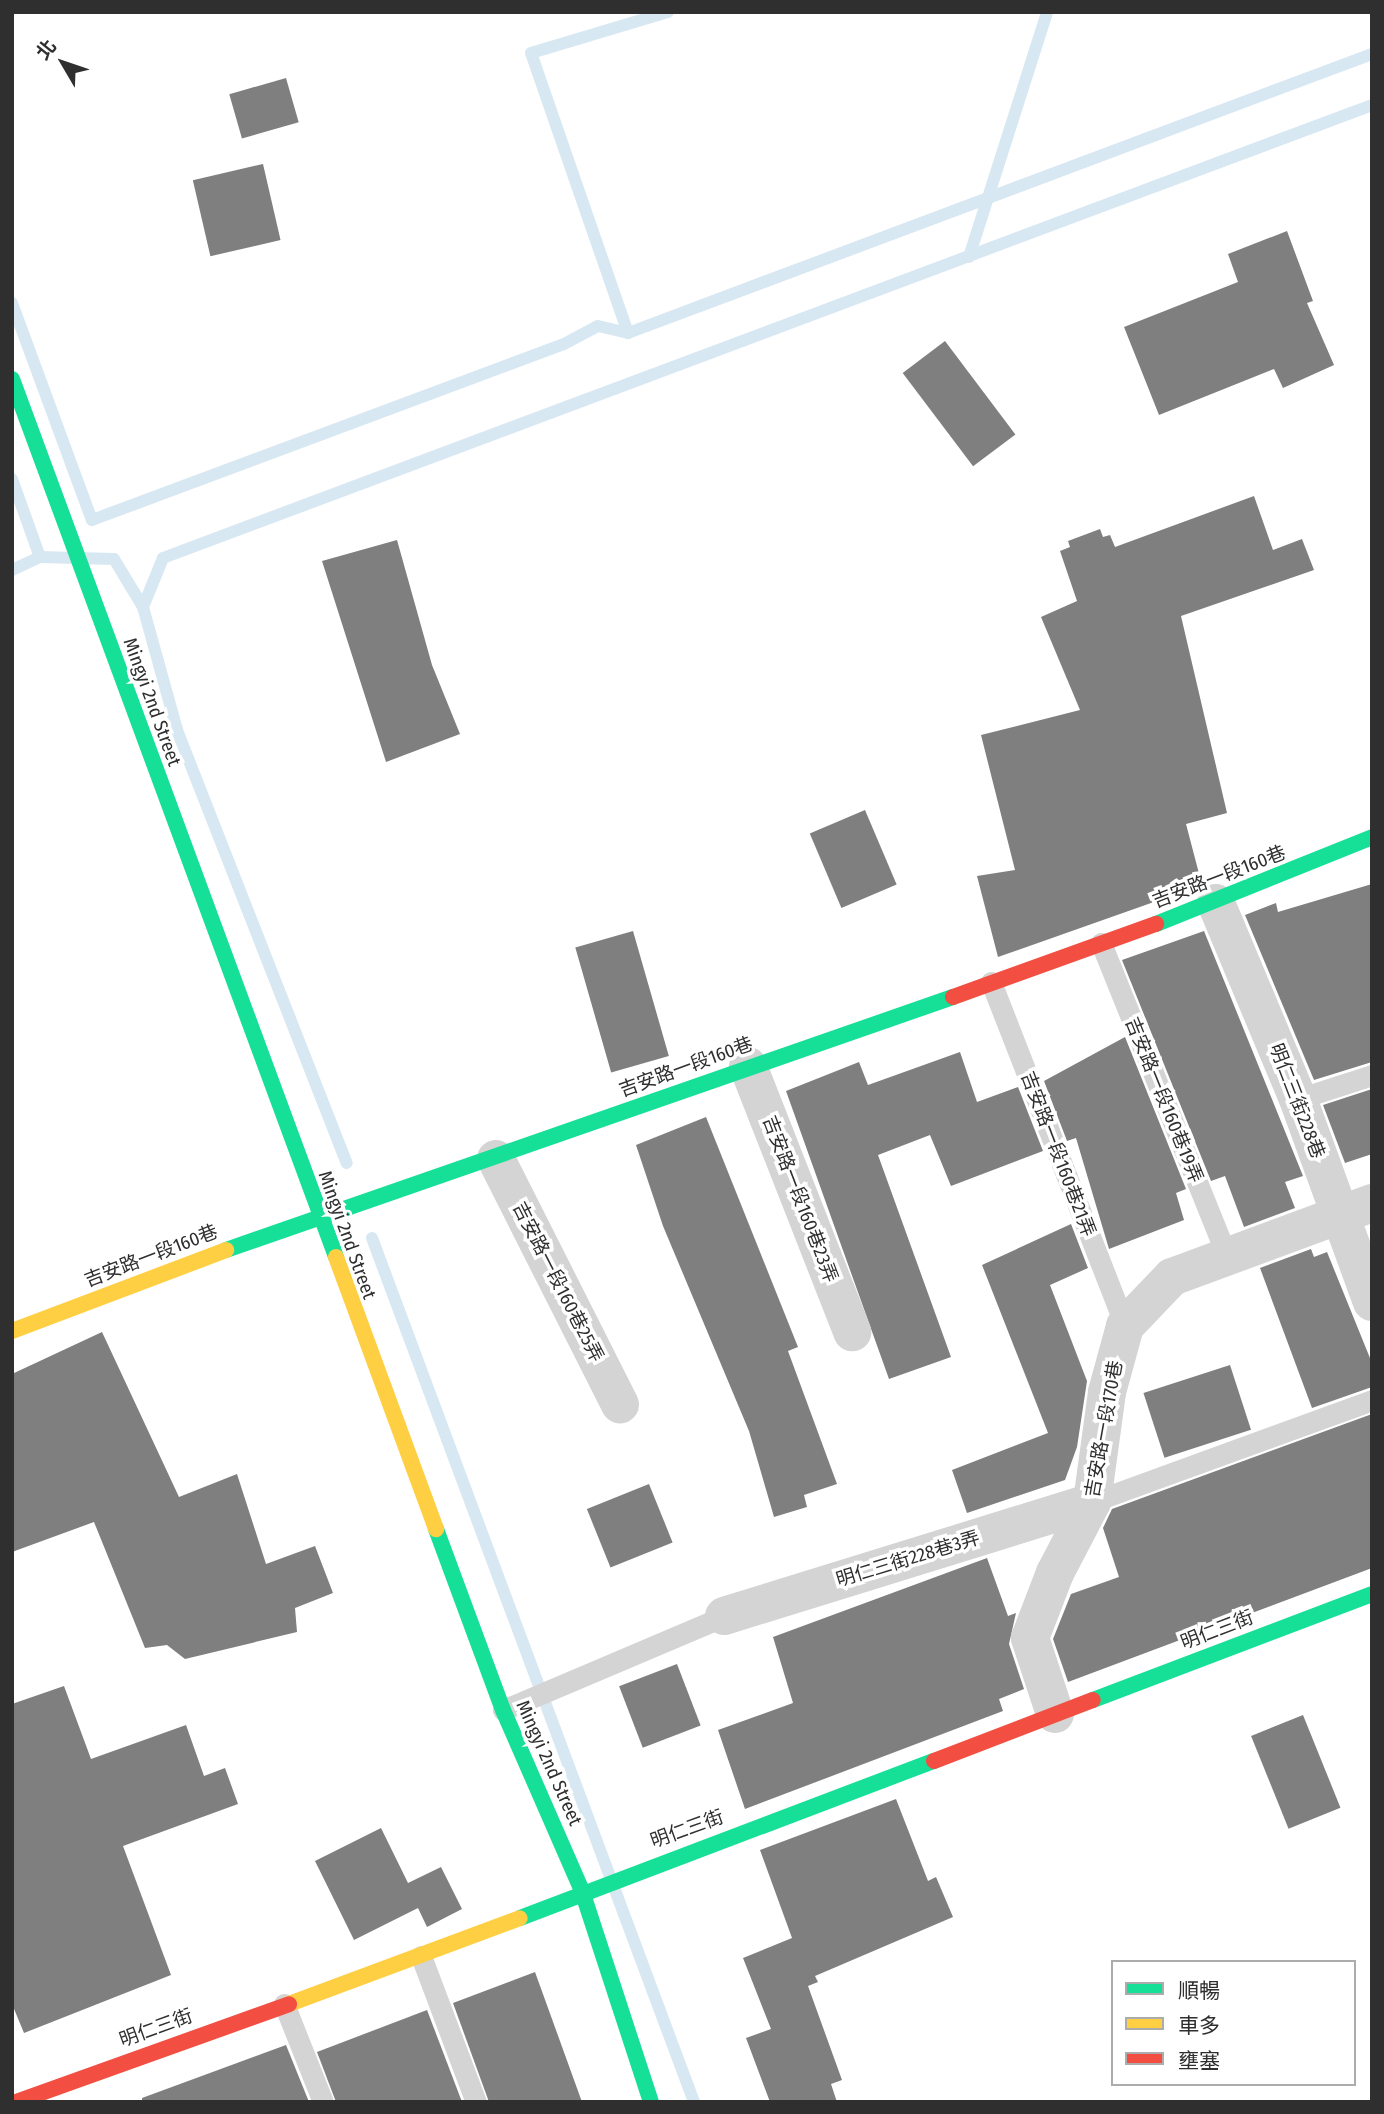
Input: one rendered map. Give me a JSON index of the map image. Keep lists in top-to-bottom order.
{
  "streets": {
    "street": [
      "Mingyi 2nd Street",
      "吉安路一段160巷",
      "明仁三街228巷",
      "吉安路一段160巷23弄",
      "吉安路一段160巷25弄",
      "吉安路一段170巷",
      "明仁三街228巷3弄",
      "明仁三街"
    ],
    "lane": ["吉安路一段160巷19弄", "吉安路一段160巷21弄"]
  },
  "crossings": [
    ["Mingyi 2nd Street", "吉安路一段160巷"],
    ["Mingyi 2nd Street", "明仁三街"],
    ["吉安路一段160巷", "吉安路一段160巷19弄"],
    ["吉安路一段160巷", "明仁三街228巷"],
    ["吉安路一段160巷", "吉安路一段160巷21弄"],
    ["吉安路一段160巷", "吉安路一段160巷23弄"],
    ["吉安路一段160巷", "吉安路一段160巷25弄"],
    ["吉安路一段160巷19弄", "吉安路一段170巷"],
    ["明仁三街228巷", "吉安路一段170巷"],
    ["吉安路一段160巷21弄", "吉安路一段170巷"],
    ["吉安路一段170巷", "明仁三街228巷3弄"],
    ["吉安路一段170巷", "明仁三街"]
  ],
  "legend": ["順暢", "車多", "壅塞"],
  "north": "top left"
}
